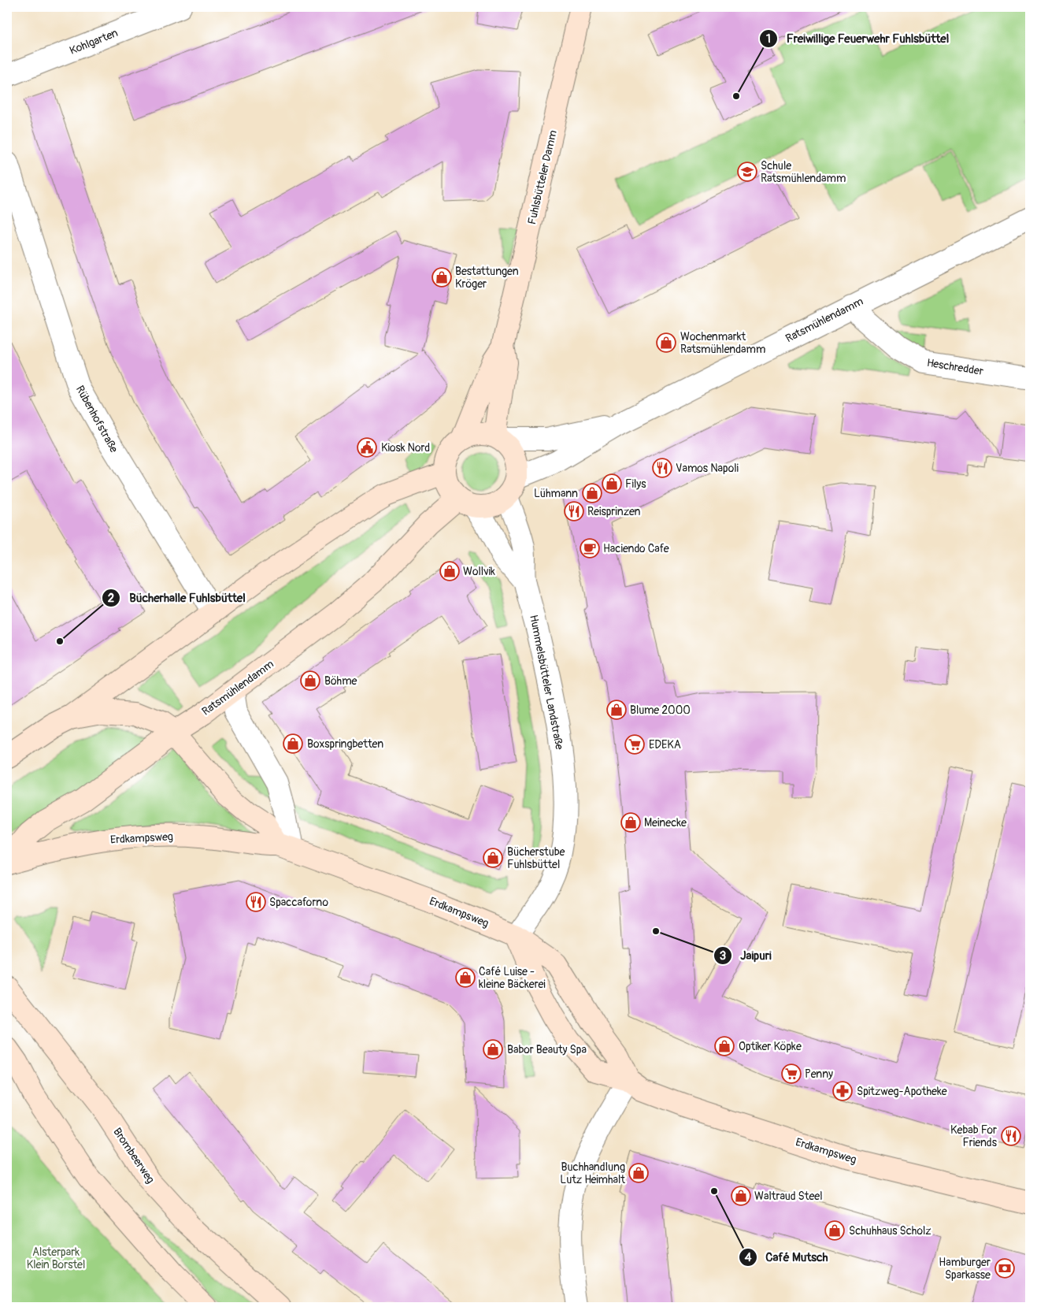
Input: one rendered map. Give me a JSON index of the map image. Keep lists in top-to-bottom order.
{
  "streets": {
    "main road": [
      "Fuhlsbütteler Damm",
      "Ratsmühlendamm",
      "Erdkampsweg",
      "Brombeerweg"
    ],
    "street": [
      "Kohlgarten",
      "Heschredder",
      "Rübenhofstraße",
      "Hummelsbütteler Landstraße"
    ]
  },
  "crossings": [
    ["Fuhlsbütteler Damm", "Ratsmühlendamm"],
    ["Fuhlsbütteler Damm", "Hummelsbütteler Landstraße"],
    ["Ratsmühlendamm", "Heschredder"],
    ["Ratsmühlendamm", "Hummelsbütteler Landstraße"],
    ["Ratsmühlendamm", "Erdkampsweg"],
    ["Hummelsbütteler Landstraße", "Erdkampsweg"]
  ],
  "parks": ["Alsterpark Klein Borstel"],
  "places": {
    "other": [
      "Freiwillige Feuerwehr Fuhlsbüttel",
      "Bücherhalle Fuhlsbüttel",
      "Jaipuri",
      "Café Mutsch"
    ],
    "school or university": ["Schule Ratsmühlendamm"],
    "shop": [
      "Bestattungen Kröger",
      "Wochenmarkt Ratsmühlendamm",
      "Filys",
      "Lühmann",
      "Wollvik",
      "Böhme",
      "Blume 2000",
      "Boxspringbetten",
      "Meinecke",
      "Bücherstube Fuhlsbüttel",
      "Café Luise - kleine Bäckerei",
      "Optiker Köpke",
      "Babor Beauty Spa",
      "Buchhandlung Lutz Heimhalt",
      "Waltraud Steel",
      "Schuhhaus Scholz"
    ],
    "public building": ["Kiosk Nord"],
    "restaurant": [
      "Vamos Napoli",
      "Reisprinzen",
      "Spaccaforno",
      "Kebab For Friends"
    ],
    "cafe": ["Haciendo Cafe"],
    "supermarket": ["EDEKA", "Penny"],
    "pharmacy": ["Spitzweg-Apotheke"],
    "bank": ["Hamburger Sparkasse"]
  }
}
